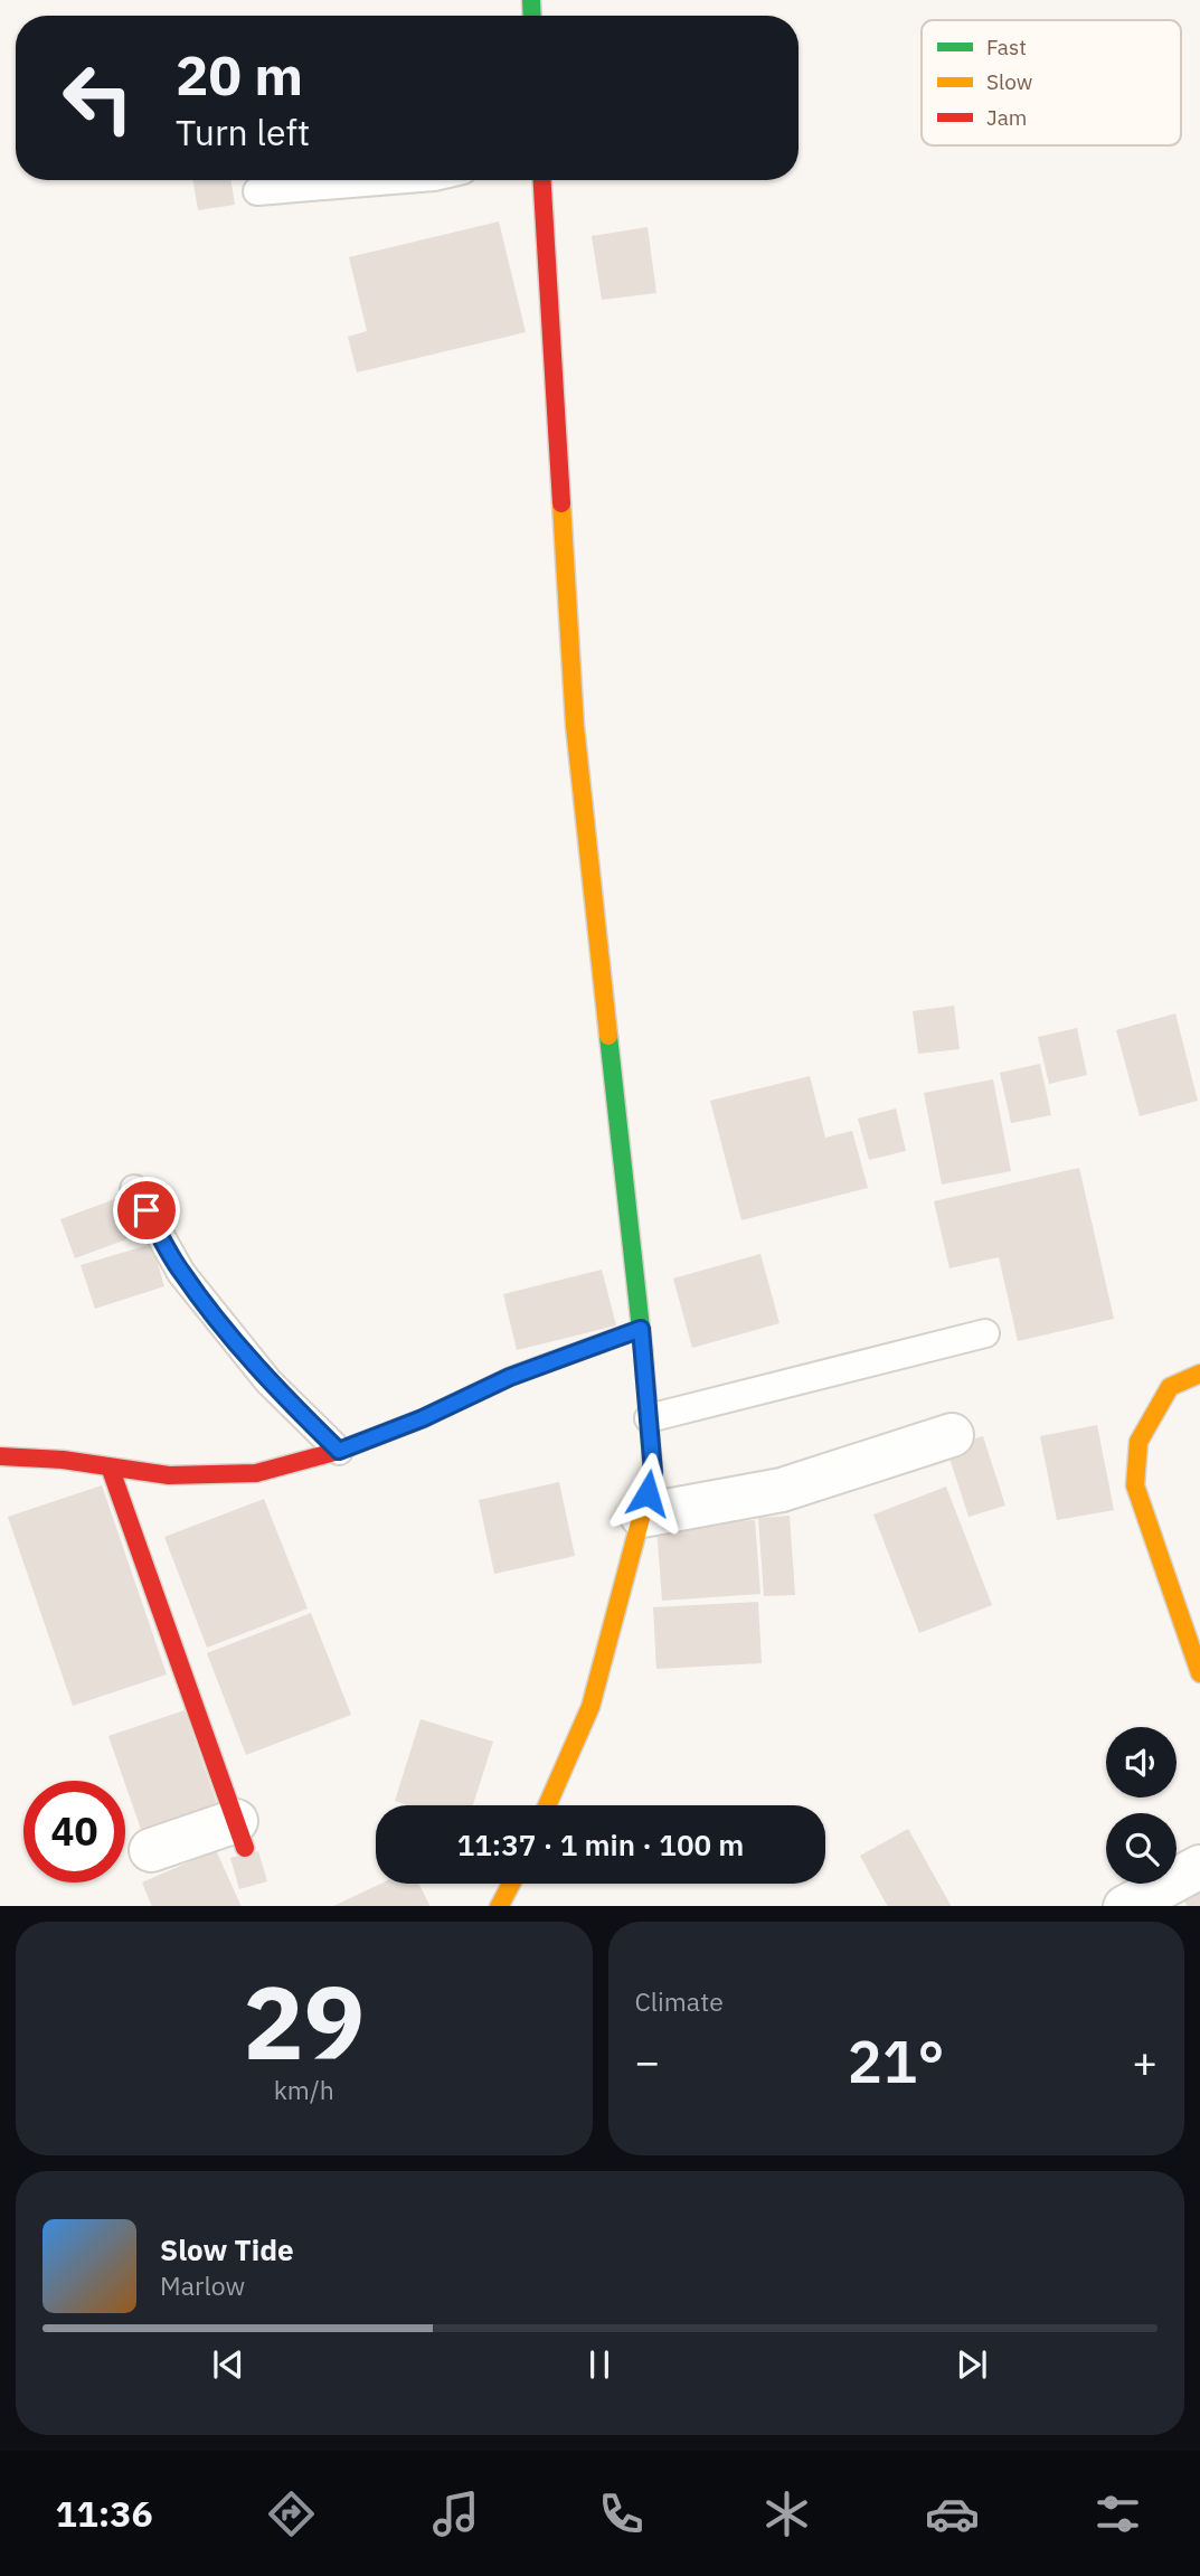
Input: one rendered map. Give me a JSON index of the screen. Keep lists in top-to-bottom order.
{
  "legend": ["Fast", "Slow", "Jam"],
  "page": {
    "turn": ["20 m", "Turn left"],
    "limit": "40",
    "trip": "11:37 · 1 min · 100 m",
    "tile": [
      ["29", "km/h"],
      "Climate"
    ],
    "heat": ["−", "21°", "+"],
    "song": ["Slow Tide", "Marlow"],
    "tabs": "11:36"
  }
}
